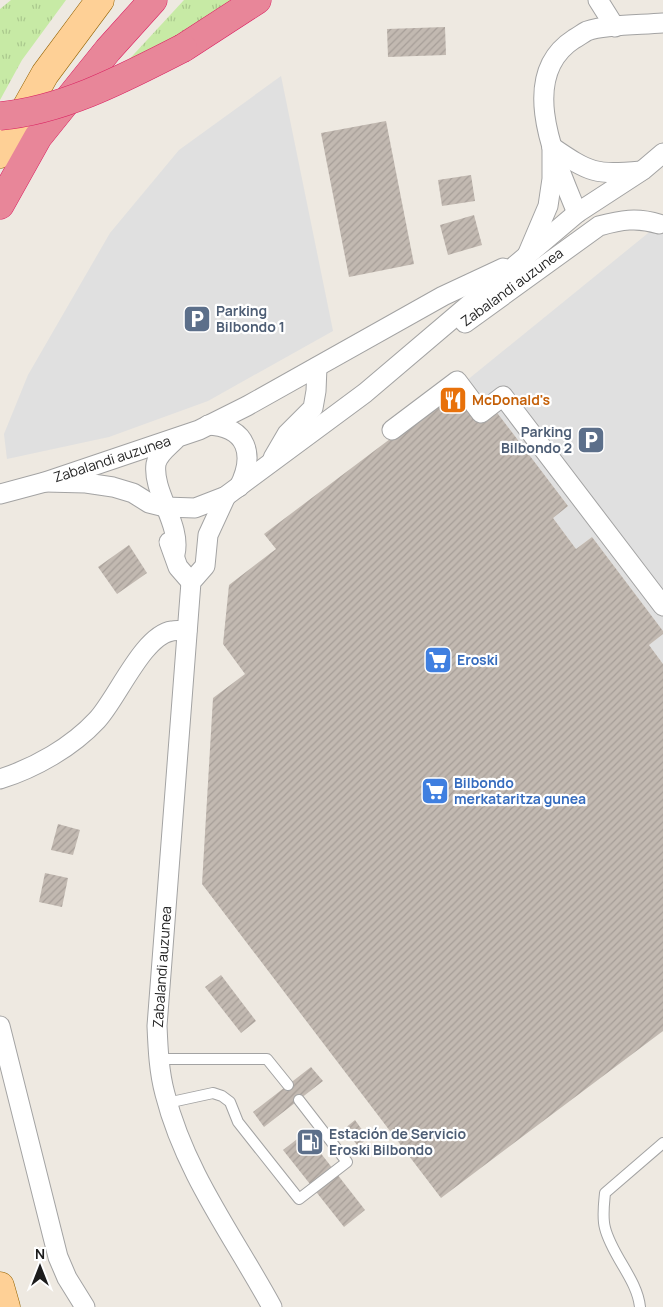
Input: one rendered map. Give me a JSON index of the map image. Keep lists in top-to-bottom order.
{
  "streets": {
    "street": ["Zabalandi auzunea"]
  },
  "places": {
    "parking": ["Parking Bilbondo 1", "Parking Bilbondo 2"],
    "restaurant": ["McDonald's"],
    "supermarket": ["Eroski", "Bilbondo merkataritza gunea"],
    "fuel station": ["Estación de Servicio Eroski Bilbondo"]
  },
  "north": "top"
}
